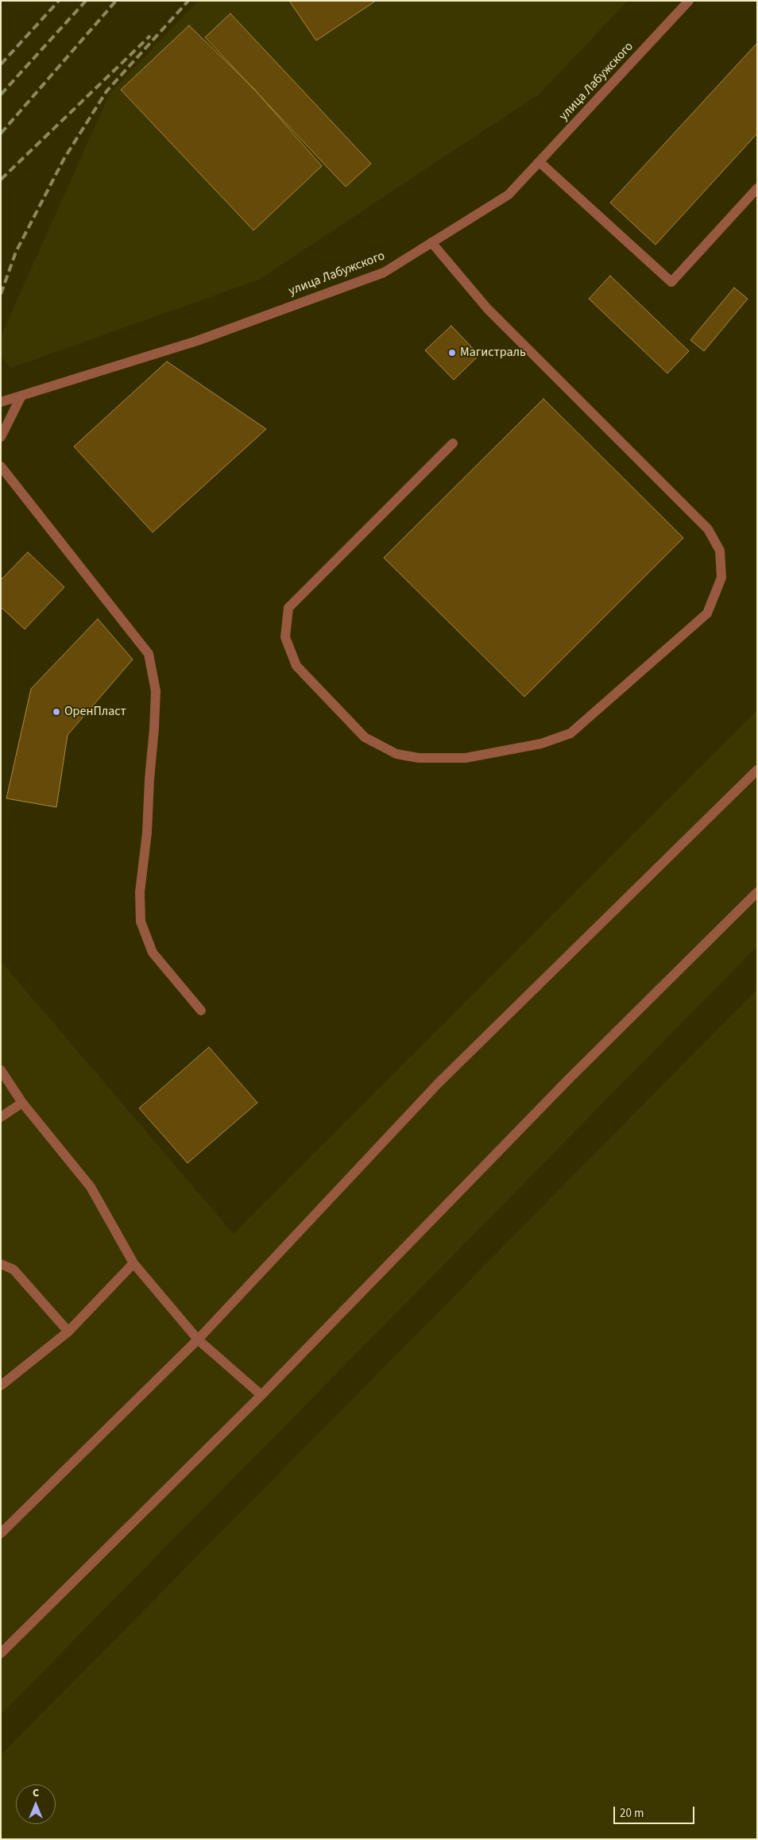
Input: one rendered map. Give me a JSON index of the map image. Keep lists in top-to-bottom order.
{
  "streets": {
    "street": ["улица Лабужского"]
  },
  "places": ["Магистраль", "ОренПласт"],
  "scale_bar": "20 m",
  "north": "top"
}
